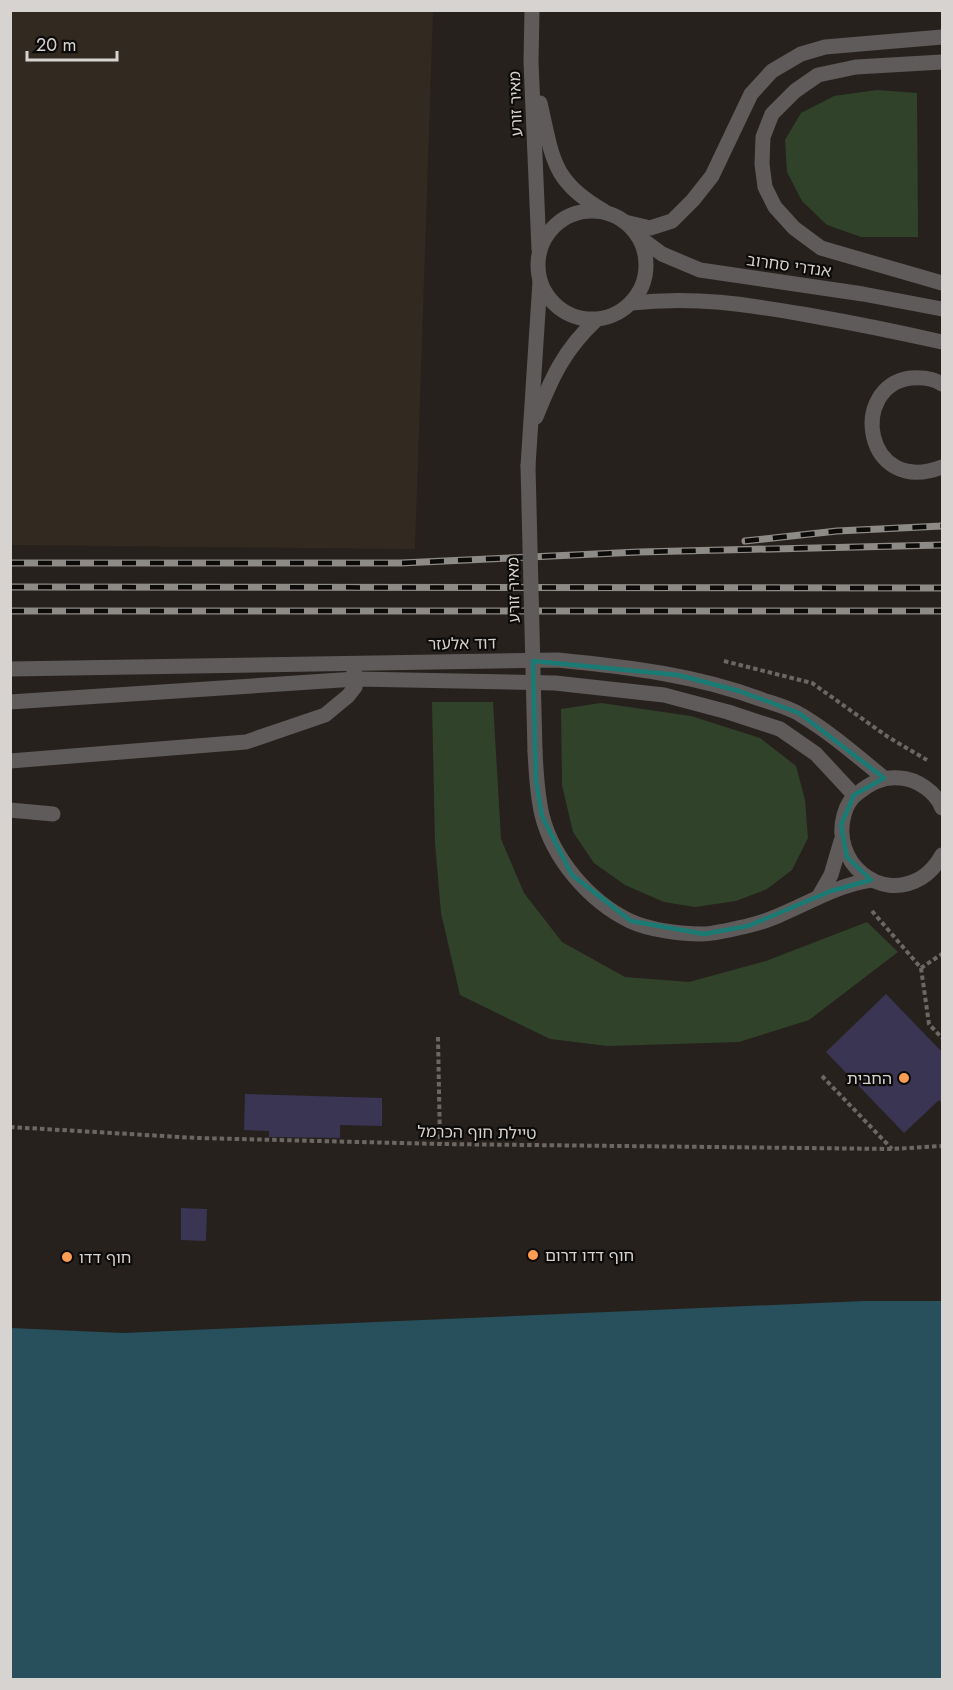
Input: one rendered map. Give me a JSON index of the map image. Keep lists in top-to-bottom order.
{
  "streets": {
    "street": ["מאיר זורע", "אנדרי סחרוב", "דוד אלעזר"],
    "path": ["טיילת חוף הכרמל"]
  },
  "crossings": [
    ["מאיר זורע", "אנדרי סחרוב"]
  ],
  "places": ["החבית", "חוף דדו דרום", "חוף דדו"],
  "scale_bar": "20 m"
}
